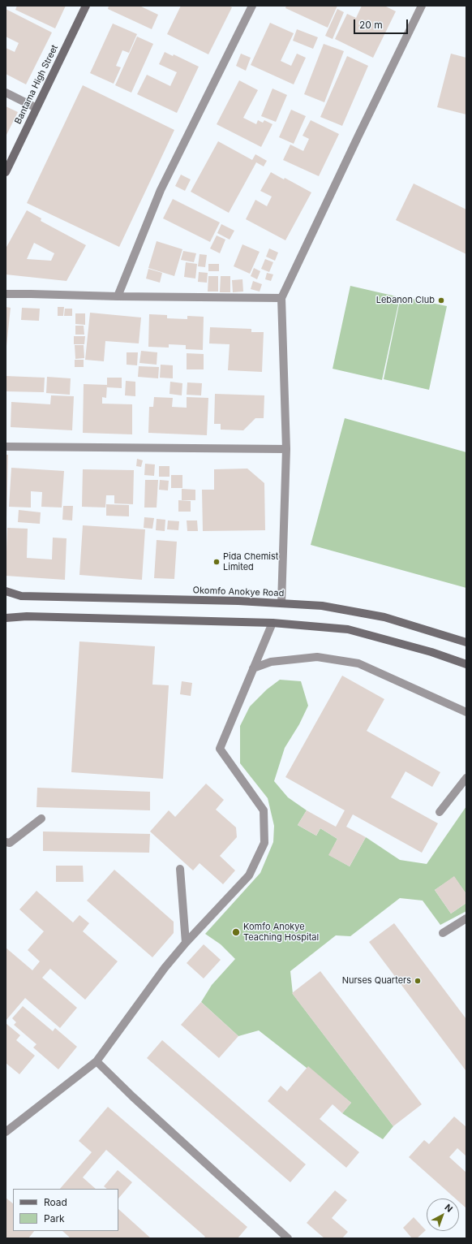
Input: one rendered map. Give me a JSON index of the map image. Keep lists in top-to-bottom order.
{
  "streets": {
    "main road": ["Bantama High Street", "Okomfo Anokye Road"]
  },
  "places": [
    "Lebanon Club",
    "Pida Chemist Limited",
    "Komfo Anokye Teaching Hospital",
    "Nurses Quarters"
  ],
  "legend": ["Road", "Park"],
  "scale_bar": "20 m",
  "north": "top right"
}
